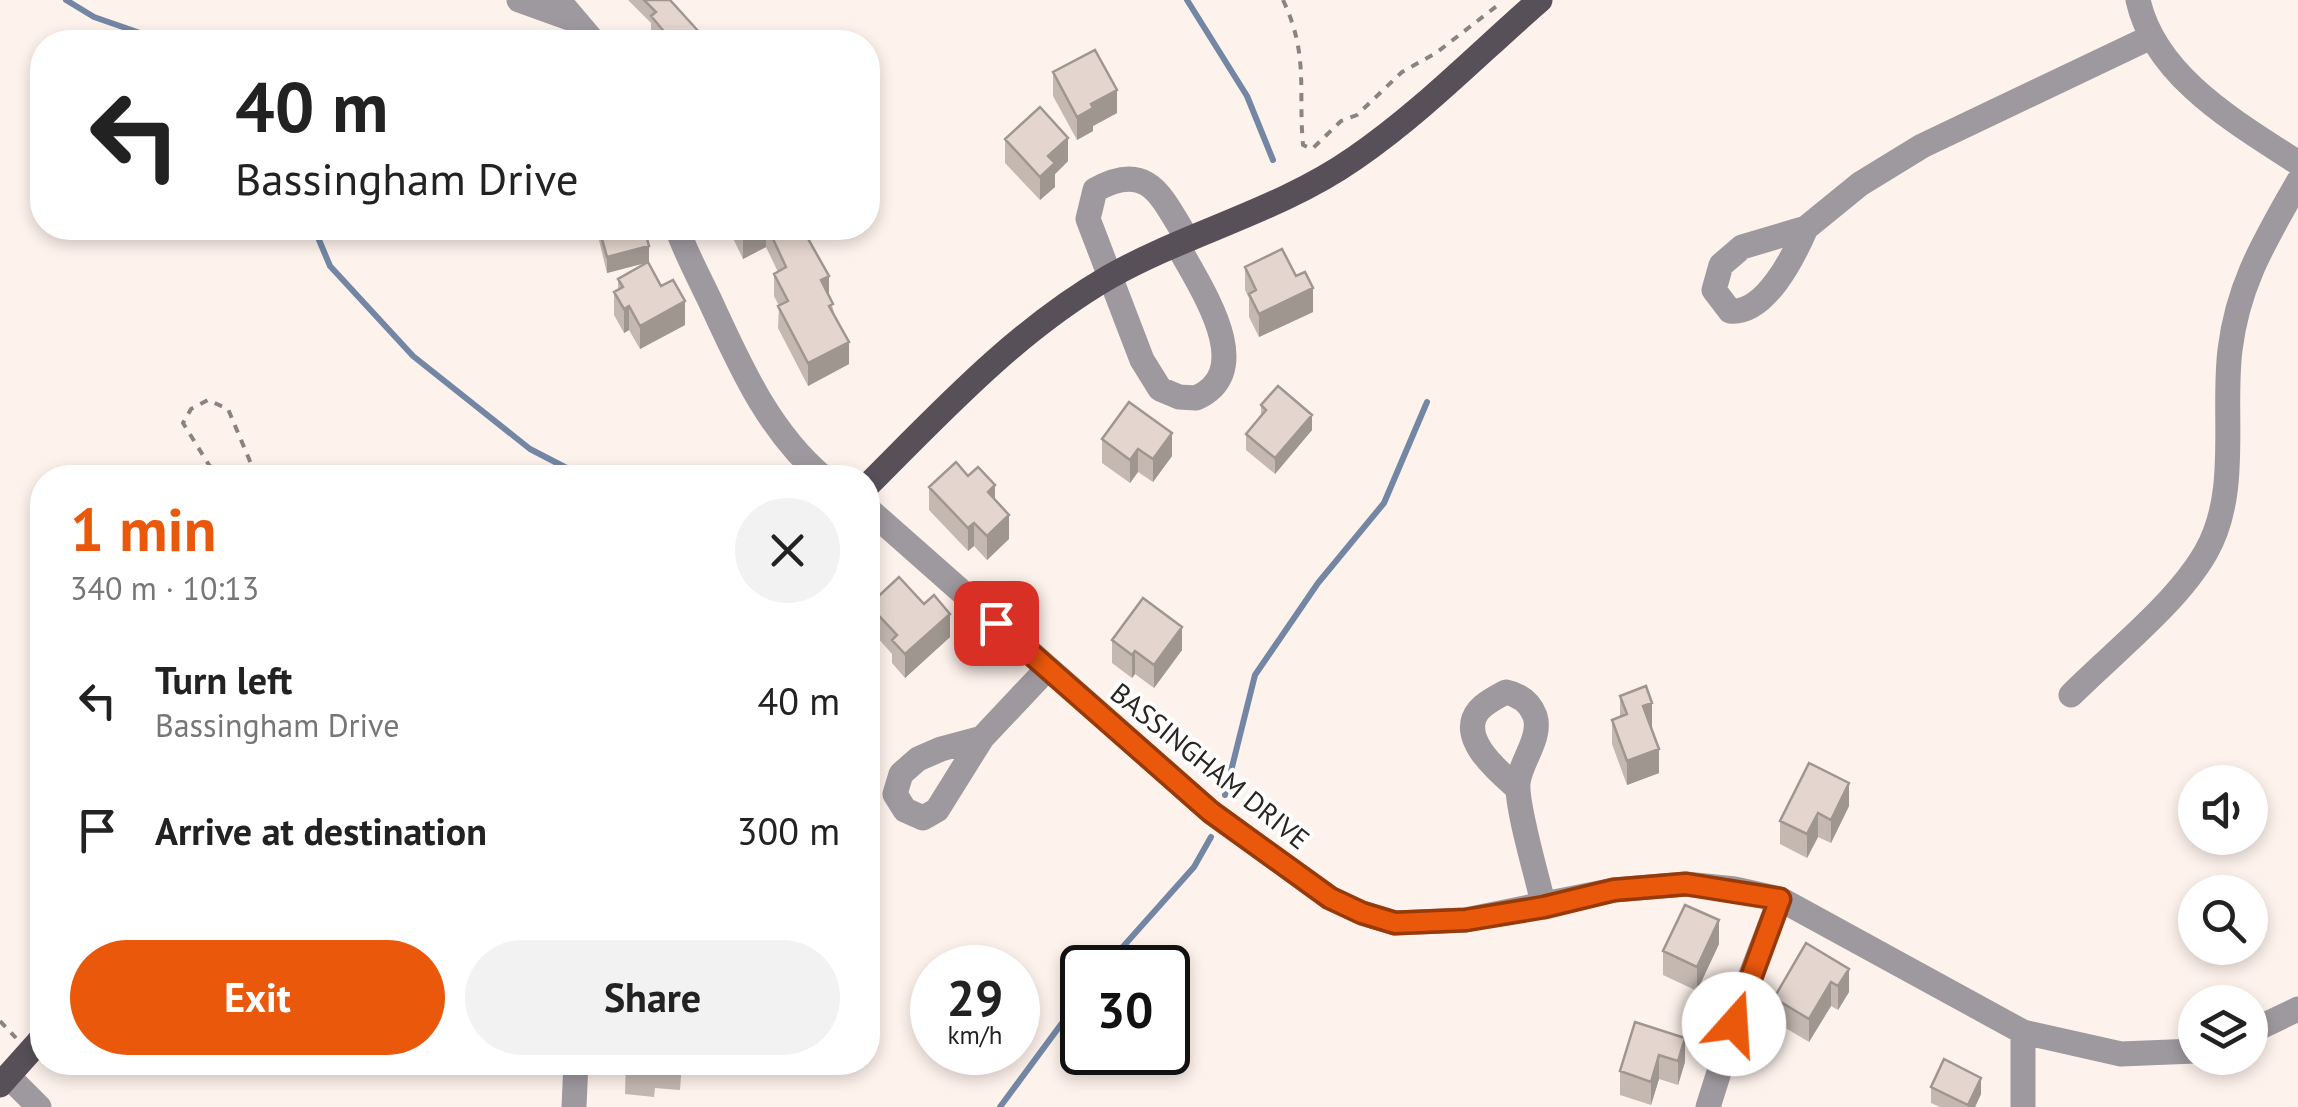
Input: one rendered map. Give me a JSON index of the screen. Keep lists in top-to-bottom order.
{
  "streets": {
    "street": ["BASSINGHAM DRIVE"]
  },
  "page": {
    "turn": ["40 m", "Bassingham Drive"],
    "heading": ["1 min", "340 m · 10:13"],
    "list": [
      {
        "name": "Turn left",
        "note": "Bassingham Drive",
        "value": "40 m"
      },
      {
        "name": "Arrive at destination",
        "value": "300 m"
      }
    ],
    "buttons": ["Exit", "Share"],
    "speed": "29 km/h",
    "limit": "30"
  }
}
